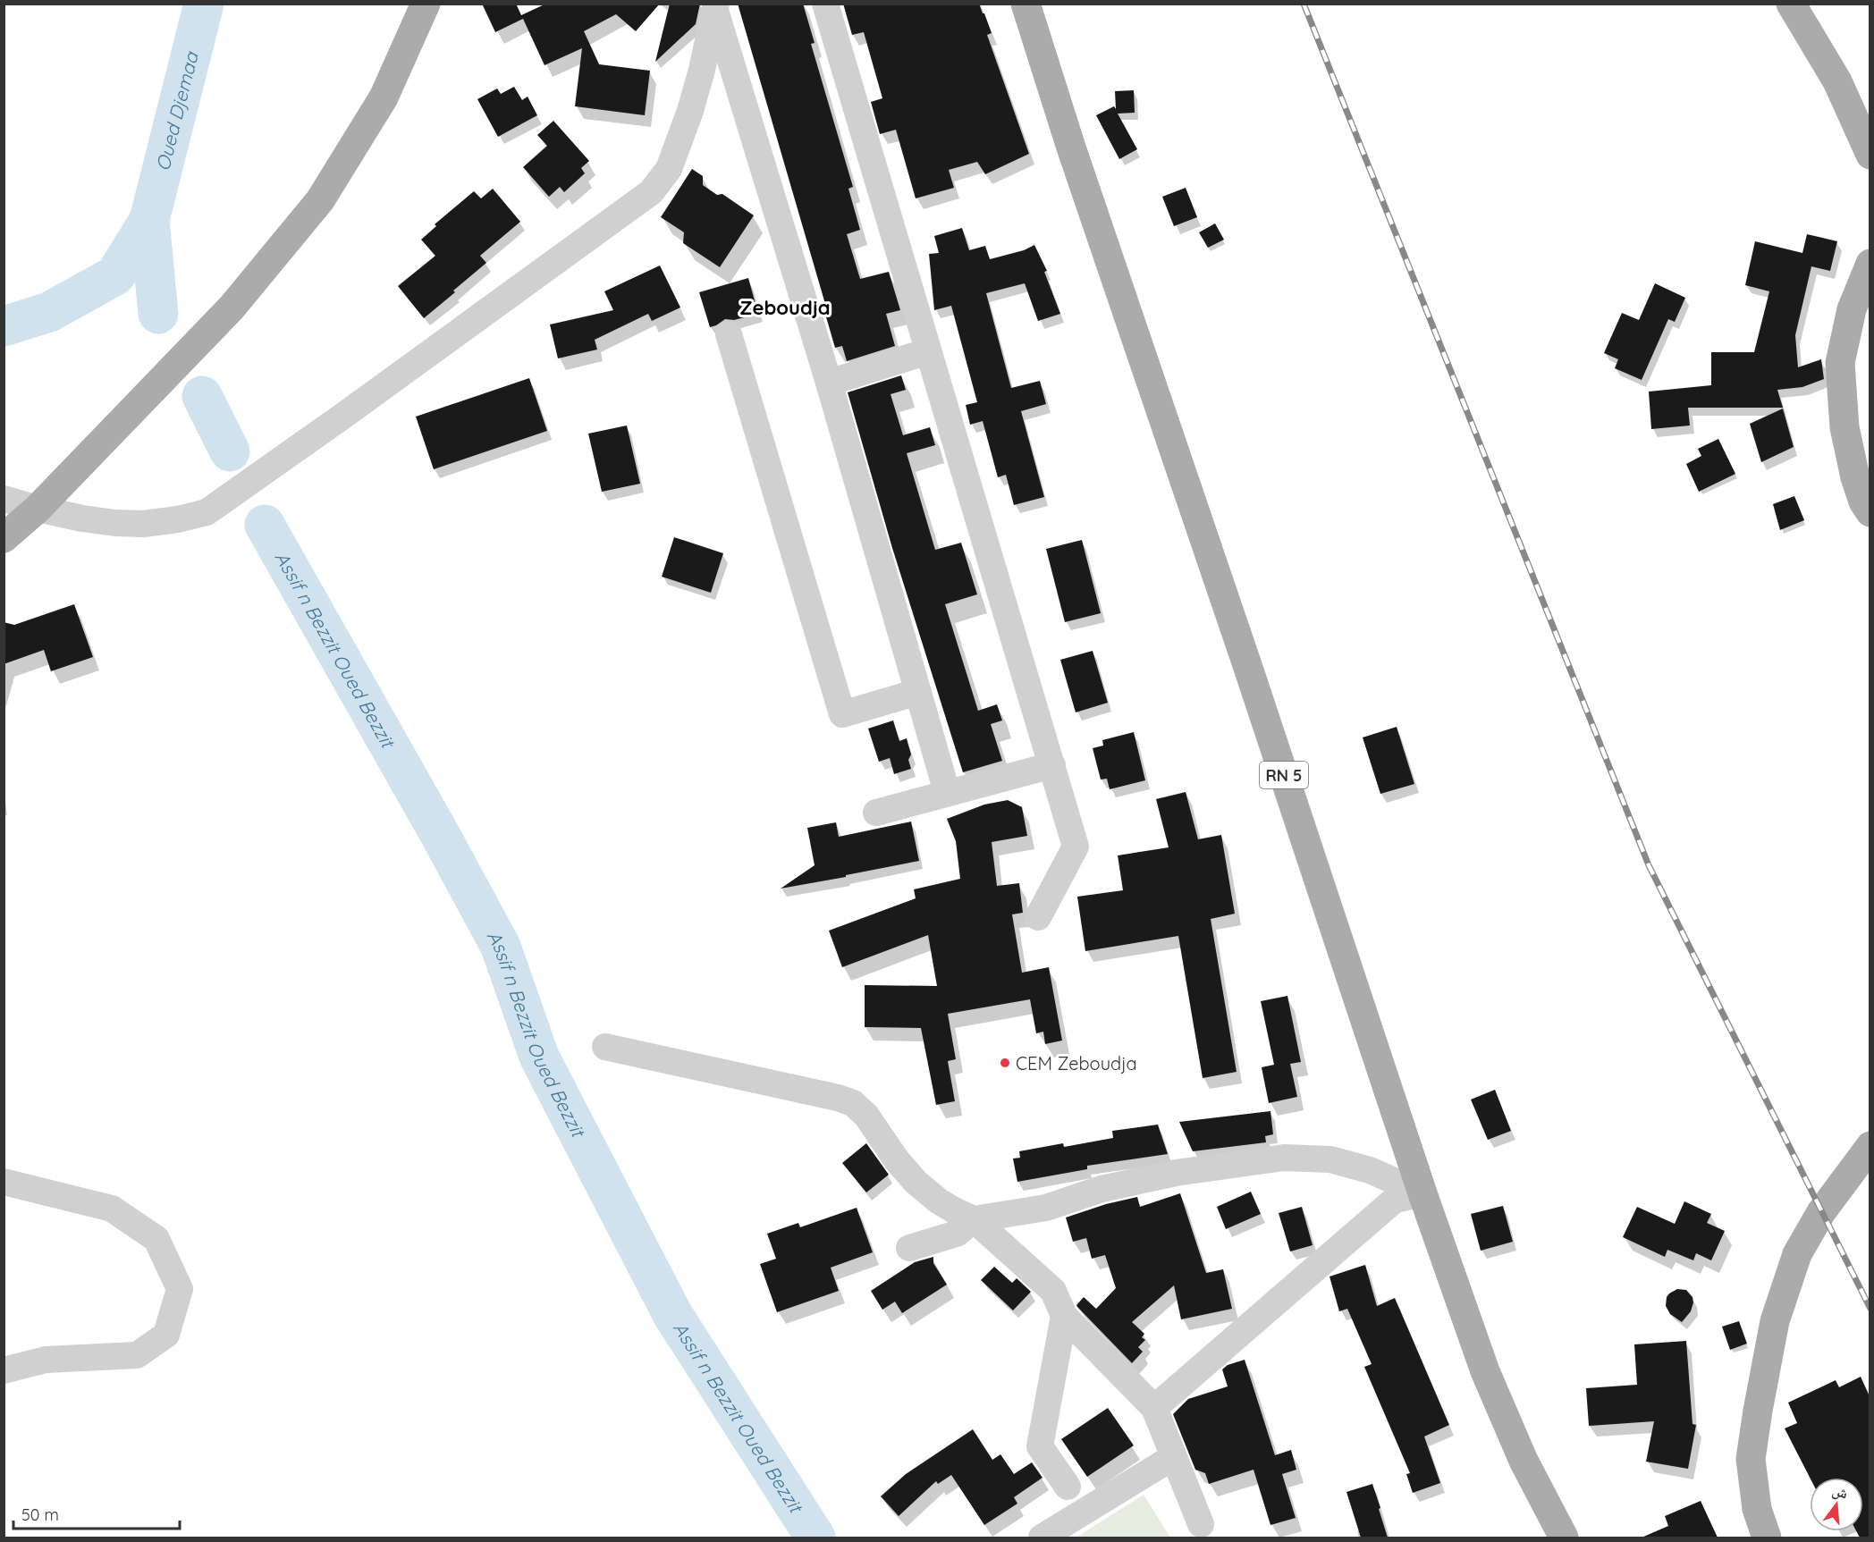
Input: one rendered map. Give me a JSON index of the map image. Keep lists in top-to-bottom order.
{
  "streets": {
    "main road": ["RN 5"]
  },
  "districts": ["Zeboudja"],
  "water": ["Oued Djemaa", "Assif n Bezzit Oued Bezzit"],
  "places": ["CEM Zeboudja"],
  "scale_bar": "50 m",
  "north": "top"
}
